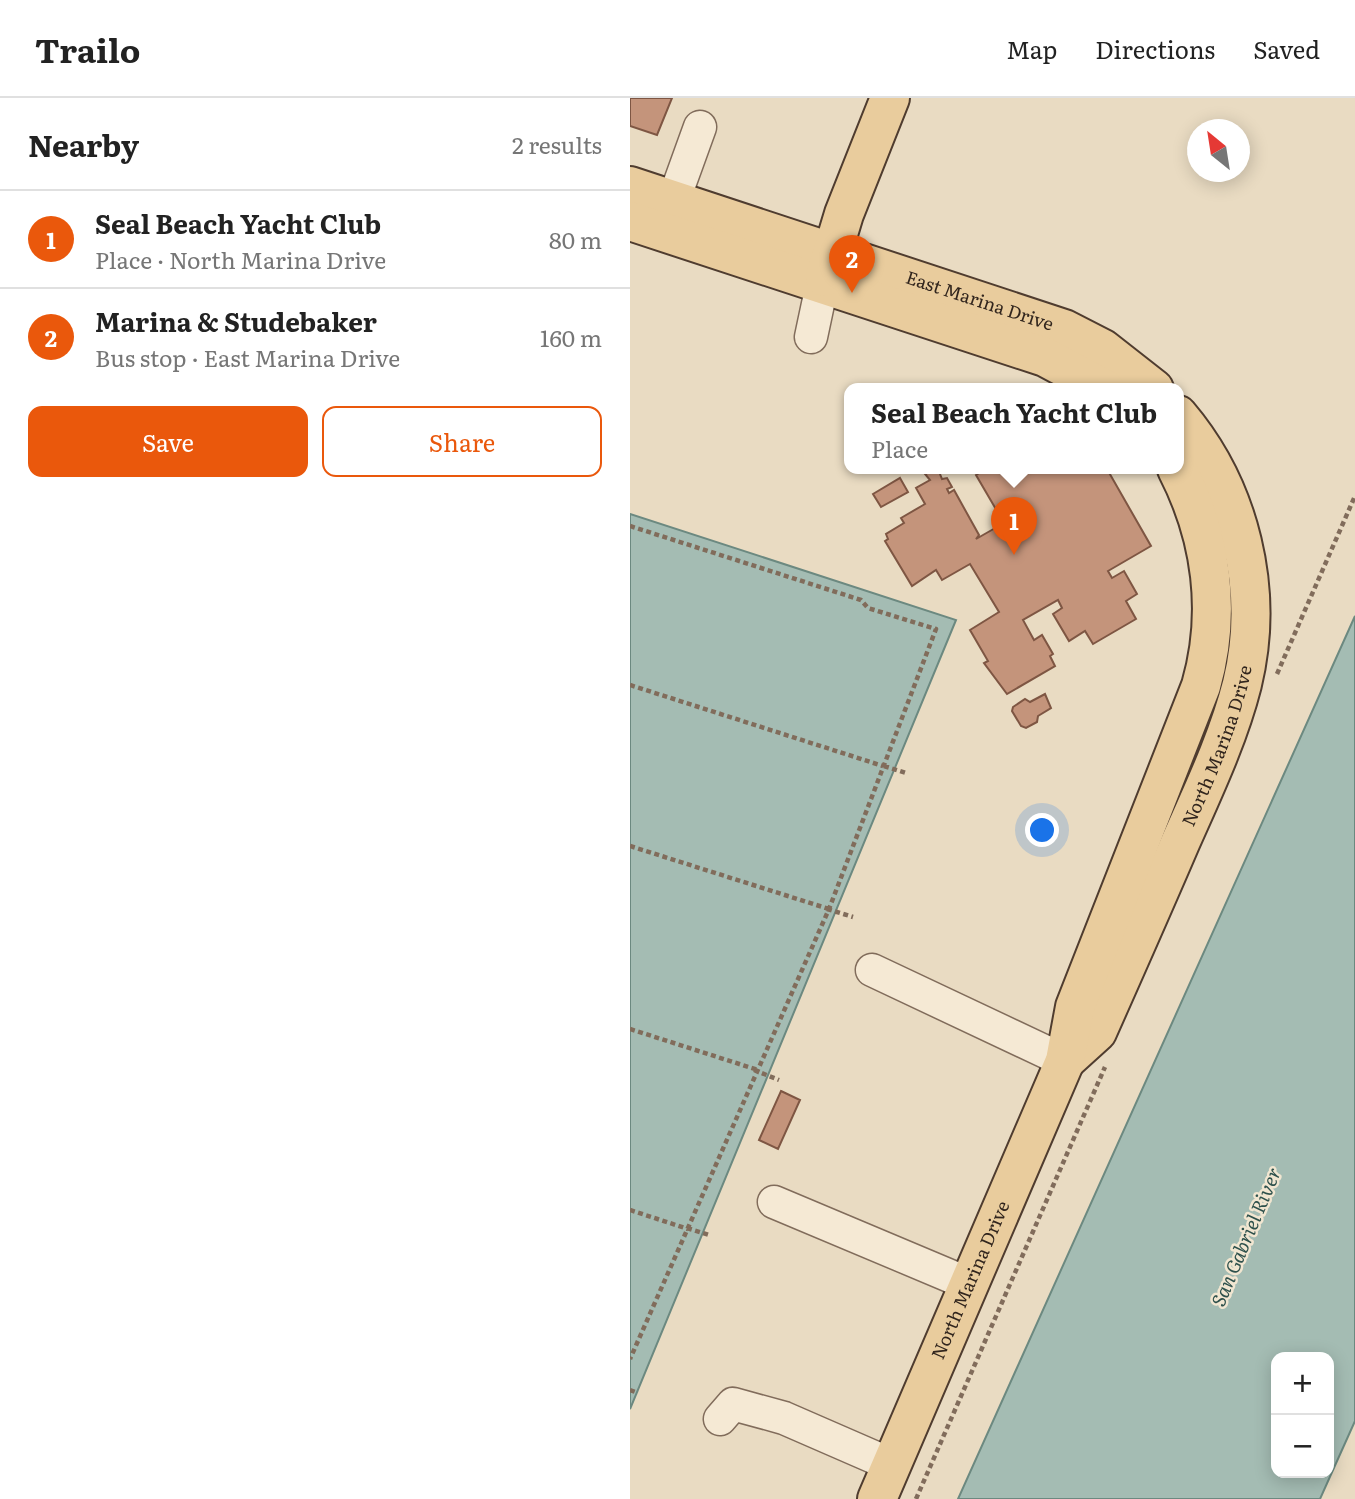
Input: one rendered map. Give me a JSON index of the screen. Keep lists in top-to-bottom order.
{
  "streets": {
    "main road": ["East Marina Drive", "North Marina Drive"]
  },
  "water": ["San Gabriel River"],
  "north": "top left",
  "page": {
    "header": "Trailo",
    "nav": ["Map", "Directions", "Saved"],
    "heading": ["Nearby", "2 results"],
    "list": [
      {
        "mark": "1",
        "name": "Seal Beach Yacht Club",
        "note": "Place · North Marina Drive",
        "value": "80 m"
      },
      {
        "mark": "2",
        "name": "Marina & Studebaker",
        "note": "Bus stop · East Marina Drive",
        "value": "160 m"
      }
    ],
    "pins": ["2", "1"],
    "popup": ["Seal Beach Yacht Club", "Place"],
    "buttons": ["Save", "Share"],
    "map_buttons": ["+", "−"]
  }
}
